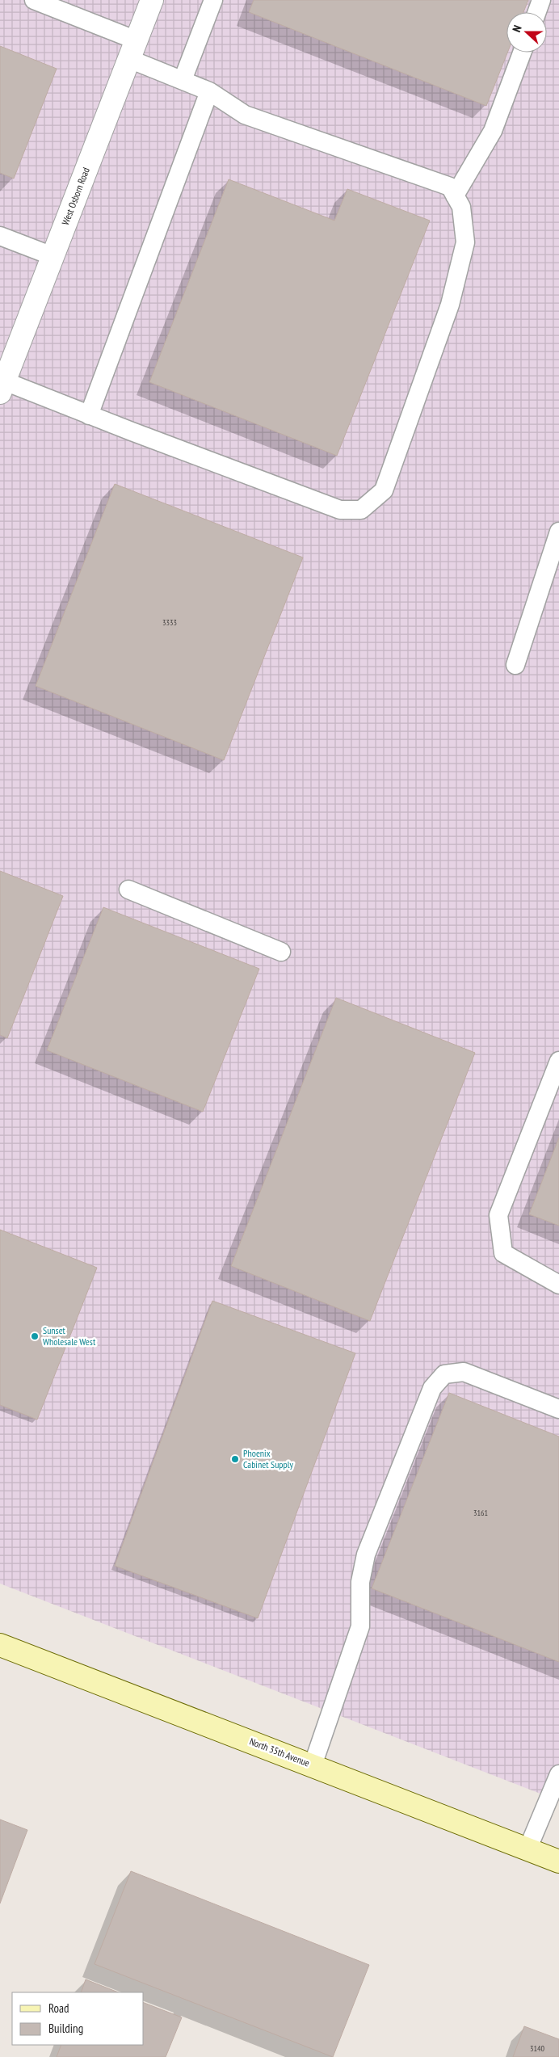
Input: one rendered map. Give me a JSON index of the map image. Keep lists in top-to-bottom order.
{
  "streets": {
    "main road": ["North 35th Avenue"],
    "street": ["West Osborn Road"]
  },
  "places": ["Sunset Wholesale West", "Phoenix Cabinet Supply"],
  "house_numbers": ["3333", "3161", "3140"],
  "legend": ["Road", "Building"],
  "north": "left"
}
